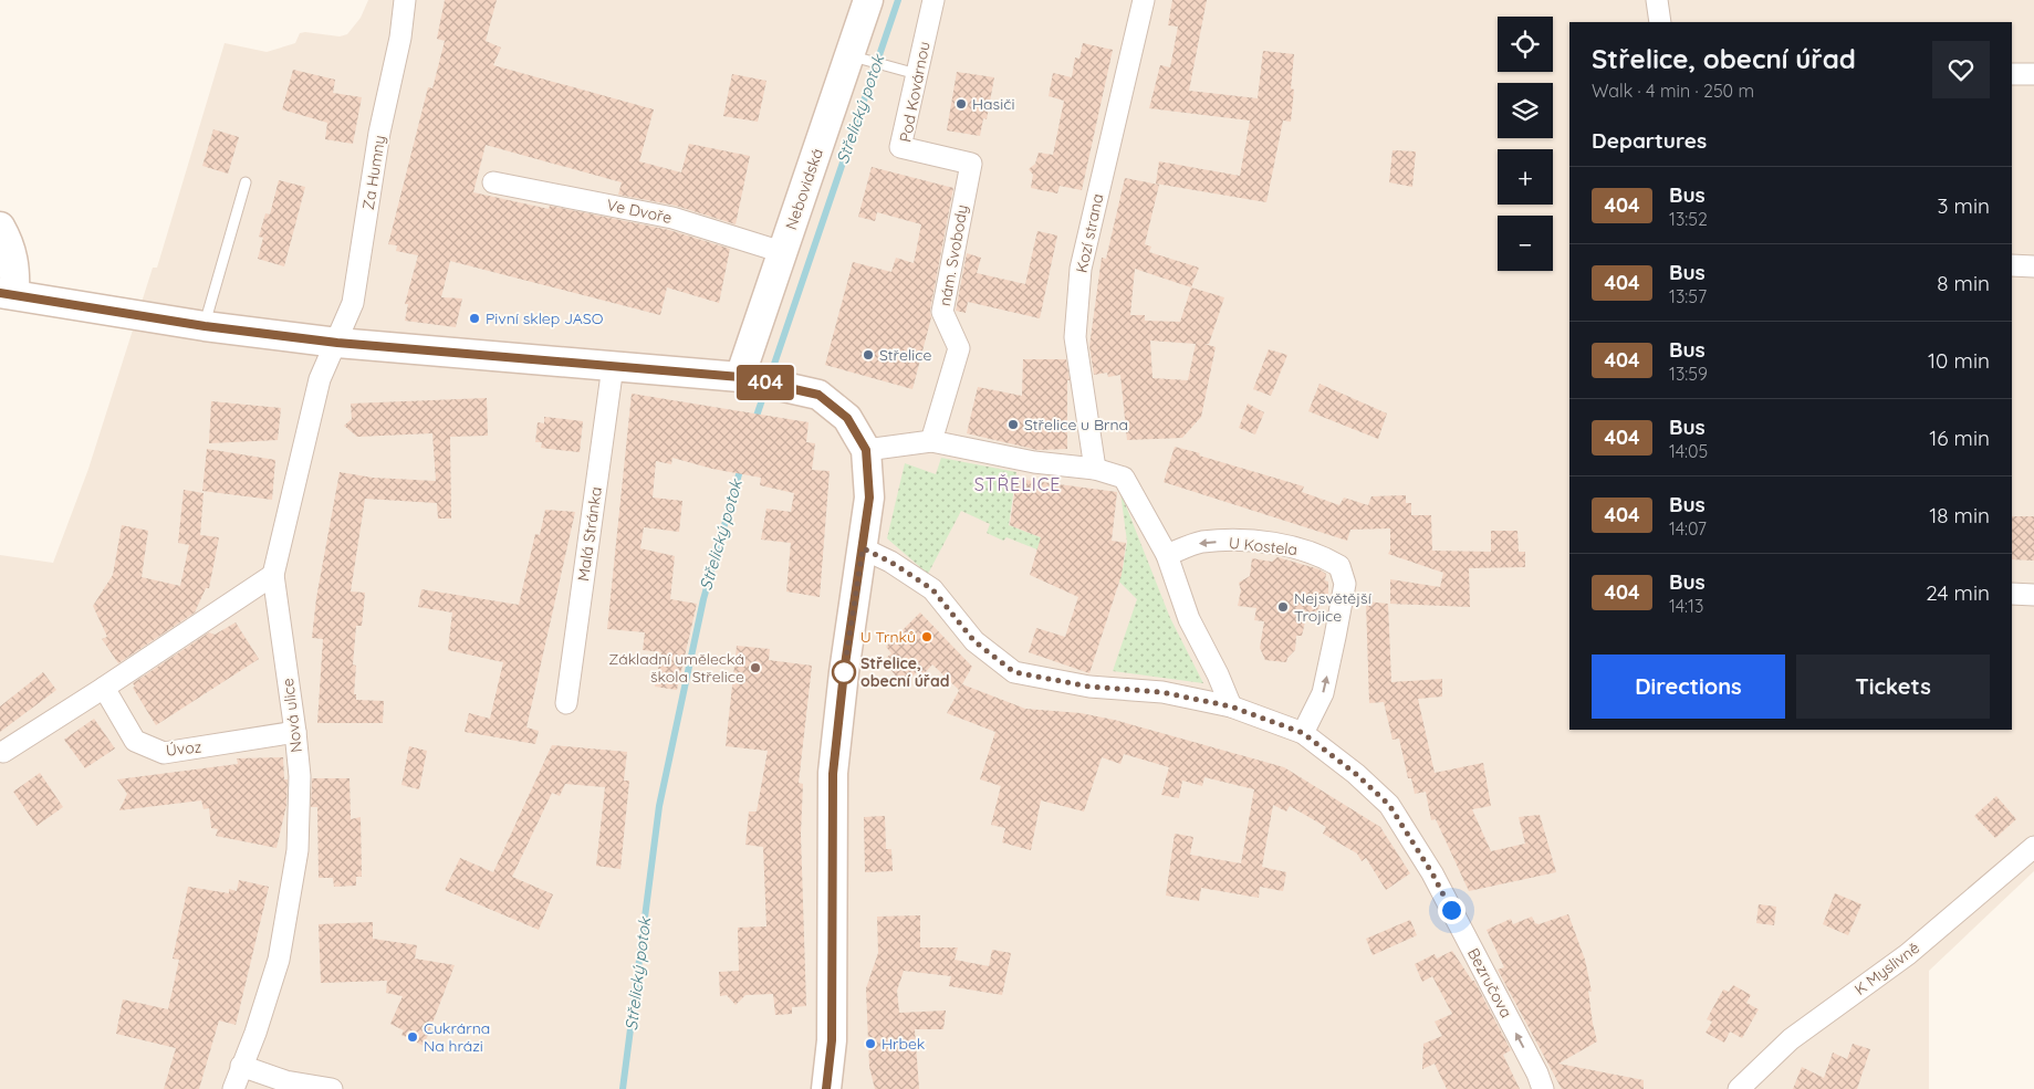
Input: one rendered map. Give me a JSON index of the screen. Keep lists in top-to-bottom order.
{
  "streets": {
    "street": [
      "Pod Kovárnou",
      "Za Humny",
      "Nebovidská",
      "Ve Dvoře",
      "Kozí strana",
      "nám. Svobody",
      "Malá Stránka",
      "U Kostela",
      "Nová ulice",
      "Úvoz",
      "K Myslivně",
      "Bezručova"
    ]
  },
  "crossings": [
    ["Pod Kovárnou", "nám. Svobody"],
    ["Za Humny", "Nová ulice"],
    ["Nebovidská", "Ve Dvoře"],
    ["U Kostela", "Bezručova"],
    ["Nová ulice", "Úvoz"]
  ],
  "one_way": ["Bezručova"],
  "districts": ["STŘELICE"],
  "water": ["Střelický potok"],
  "places": [
    "Hasiči",
    "Pivní sklep JASO",
    "Střelice",
    "Střelice u Brna",
    "Nejsvětější Trojice",
    "U Trnků",
    "Základní umělecká škola Střelice",
    "Střelice, obecní úřad",
    "Cukrárna Na hrázi",
    "Hrbek"
  ],
  "lines": ["bus line 404"],
  "page": {
    "on_map": "404",
    "map_buttons": ["+", "−"],
    "heading": [
      ["Střelice, obecní úřad", "Walk · 4 min · 250 m"],
      "Departures"
    ],
    "list": [
      {
        "mark": "404",
        "name": "Bus",
        "note": "13:52",
        "value": "3 min"
      },
      {
        "mark": "404",
        "name": "Bus",
        "note": "13:57",
        "value": "8 min"
      },
      {
        "mark": "404",
        "name": "Bus",
        "note": "13:59",
        "value": "10 min"
      },
      {
        "mark": "404",
        "name": "Bus",
        "note": "14:05",
        "value": "16 min"
      },
      {
        "mark": "404",
        "name": "Bus",
        "note": "14:07",
        "value": "18 min"
      },
      {
        "mark": "404",
        "name": "Bus",
        "note": "14:13",
        "value": "24 min"
      }
    ],
    "buttons": ["Directions", "Tickets"]
  }
}
